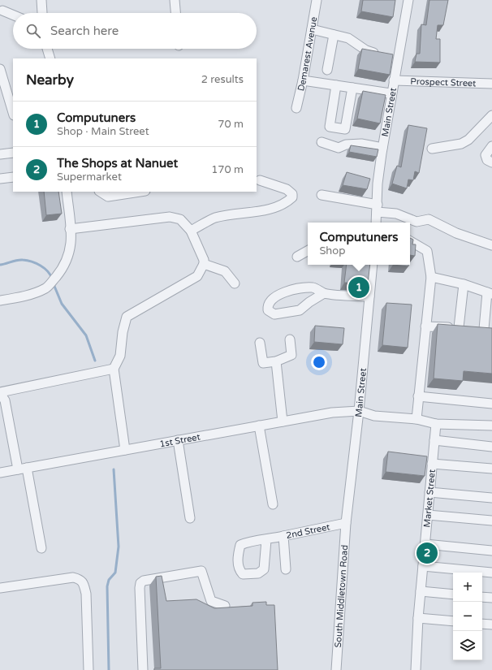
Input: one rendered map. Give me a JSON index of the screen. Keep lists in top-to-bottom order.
{
  "streets": {
    "street": [
      "Demarest Avenue",
      "Prospect Street",
      "Main Street",
      "1st Street",
      "Market Street",
      "2nd Street",
      "South Middletown Road"
    ]
  },
  "crossings": [
    ["Prospect Street", "Main Street"],
    ["Main Street", "1st Street"],
    ["Main Street", "2nd Street"],
    ["Main Street", "South Middletown Road"],
    ["2nd Street", "South Middletown Road"]
  ],
  "page": {
    "search": "Search here",
    "heading": ["Nearby", "2 results"],
    "list": [
      {
        "mark": "1",
        "name": "Computuners",
        "note": "Shop · Main Street",
        "value": "70 m"
      },
      {
        "mark": "2",
        "name": "The Shops at Nanuet",
        "note": "Supermarket",
        "value": "170 m"
      }
    ],
    "popup": ["Computuners", "Shop"],
    "pins": ["1", "2"],
    "map_buttons": ["+", "−"]
  }
}
